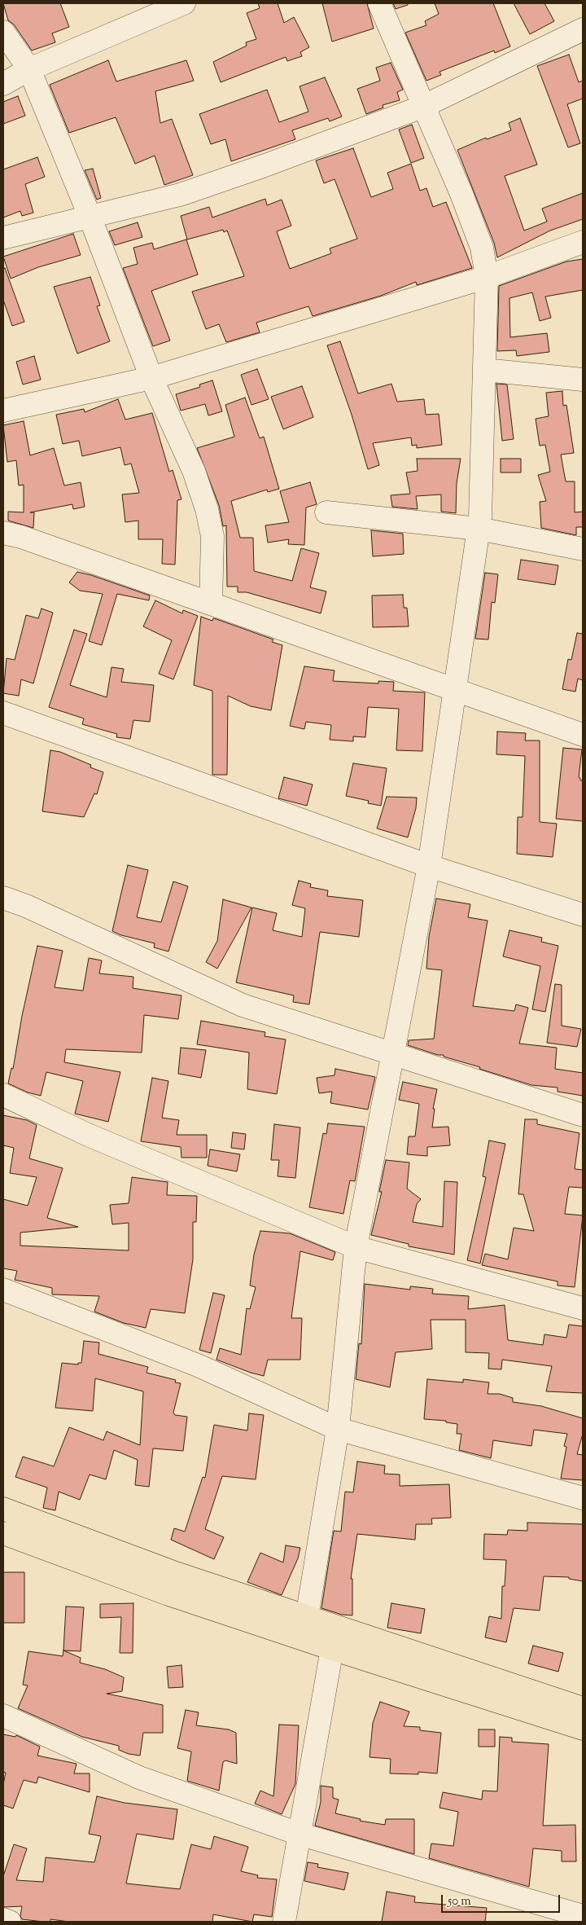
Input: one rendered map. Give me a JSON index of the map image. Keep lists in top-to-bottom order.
{
  "scale_bar": "50 m"
}
